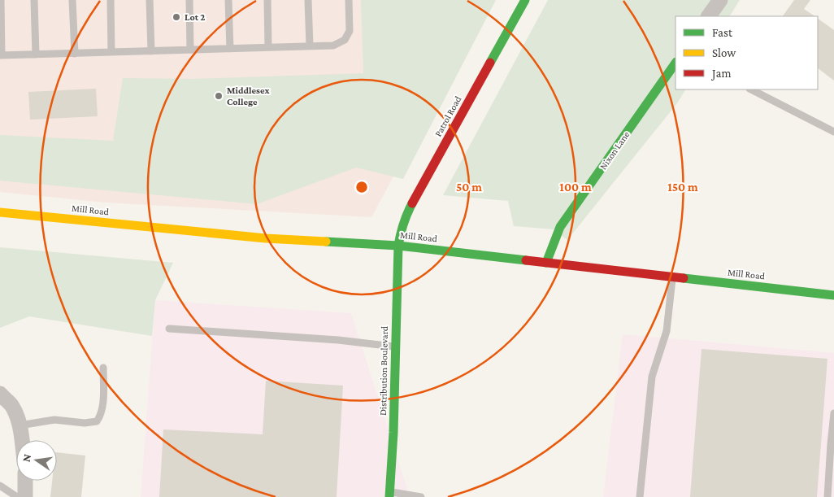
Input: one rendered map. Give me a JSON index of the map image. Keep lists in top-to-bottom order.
{
  "streets": {
    "street": [
      "Patrol Road",
      "Nixon Lane",
      "Mill Road",
      "Distribution Boulevard"
    ]
  },
  "crossings": [
    ["Patrol Road", "Mill Road"],
    ["Patrol Road", "Distribution Boulevard"],
    ["Nixon Lane", "Mill Road"],
    ["Mill Road", "Distribution Boulevard"]
  ],
  "places": ["Lot 2", "Middlesex College"],
  "legend": ["Fast", "Slow", "Jam"],
  "north": "left",
  "rings": ["50 m", "100 m", "150 m"]
}
